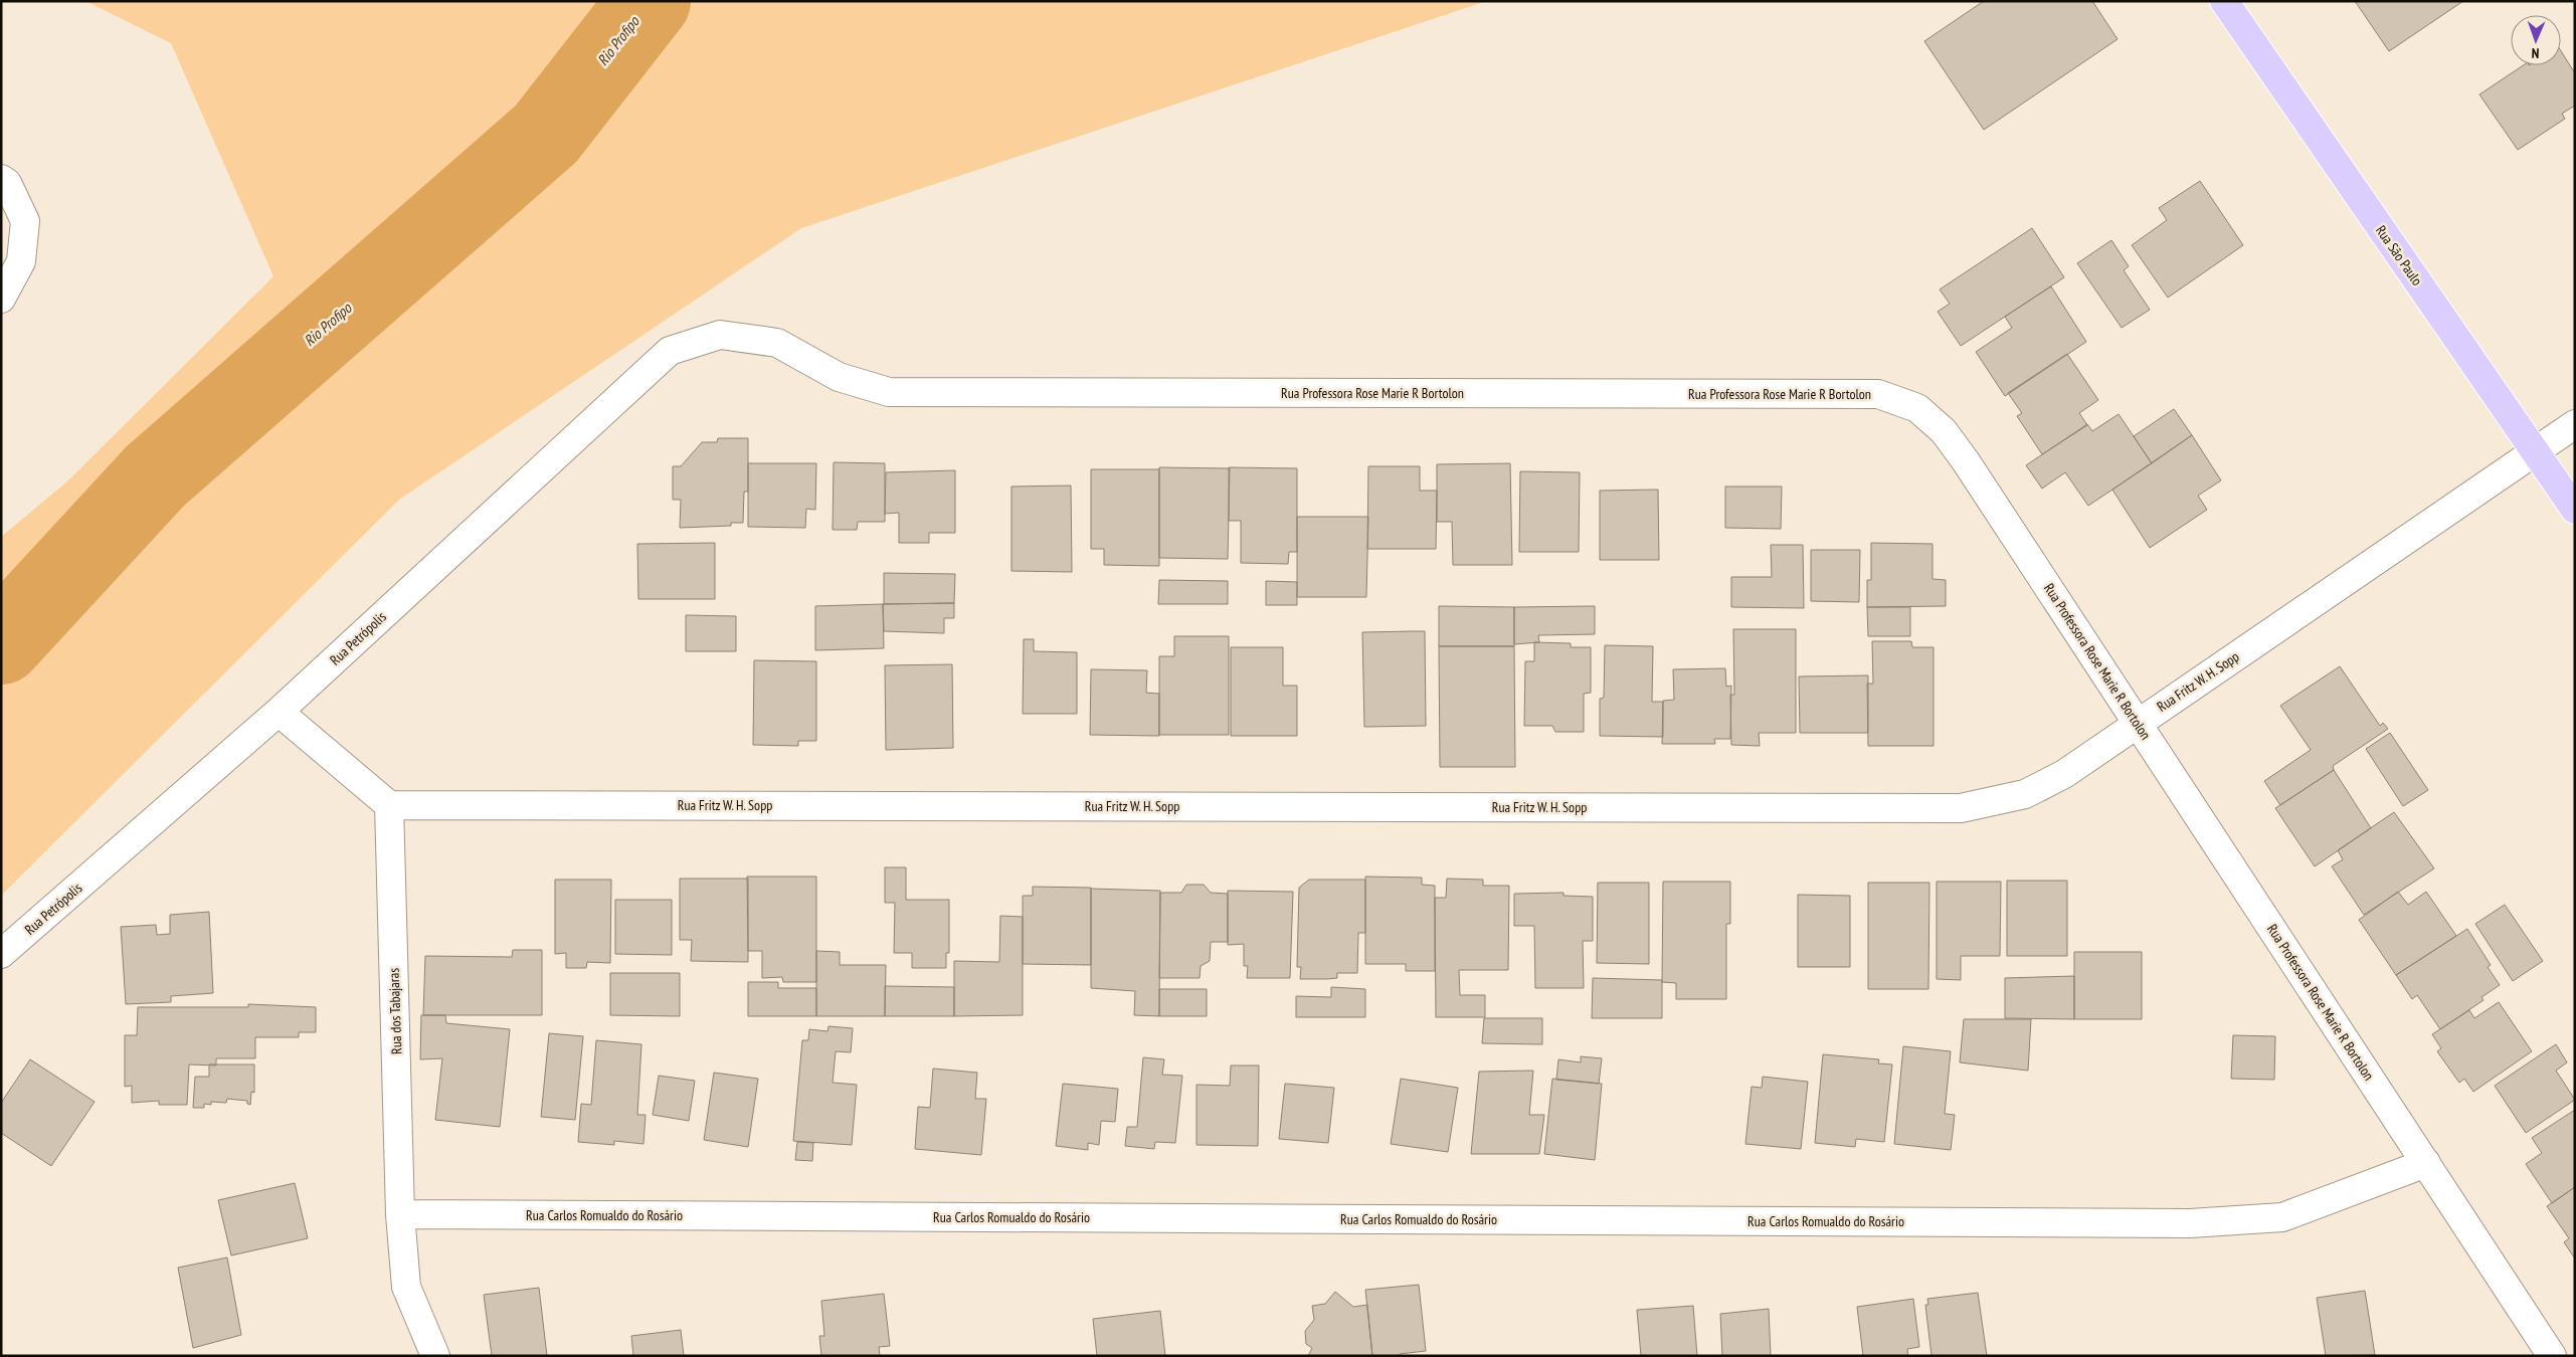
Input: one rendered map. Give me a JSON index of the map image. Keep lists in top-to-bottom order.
{
  "streets": {
    "main road": ["Rua São Paulo"],
    "street": [
      "Rua Professora Rose Marie R Bortolon",
      "Rua Petrópolis",
      "Rua Fritz W. H. Sopp",
      "Rua dos Tabajaras",
      "Rua Carlos Romualdo do Rosário"
    ]
  },
  "crossings": [
    ["Rua São Paulo", "Rua Fritz W. H. Sopp"],
    ["Rua Professora Rose Marie R Bortolon", "Rua Petrópolis"],
    ["Rua Professora Rose Marie R Bortolon", "Rua Fritz W. H. Sopp"],
    ["Rua Professora Rose Marie R Bortolon", "Rua Carlos Romualdo do Rosário"],
    ["Rua Fritz W. H. Sopp", "Rua dos Tabajaras"],
    ["Rua dos Tabajaras", "Rua Carlos Romualdo do Rosário"]
  ],
  "water": ["Rio Profipo"],
  "north": "bottom"
}
